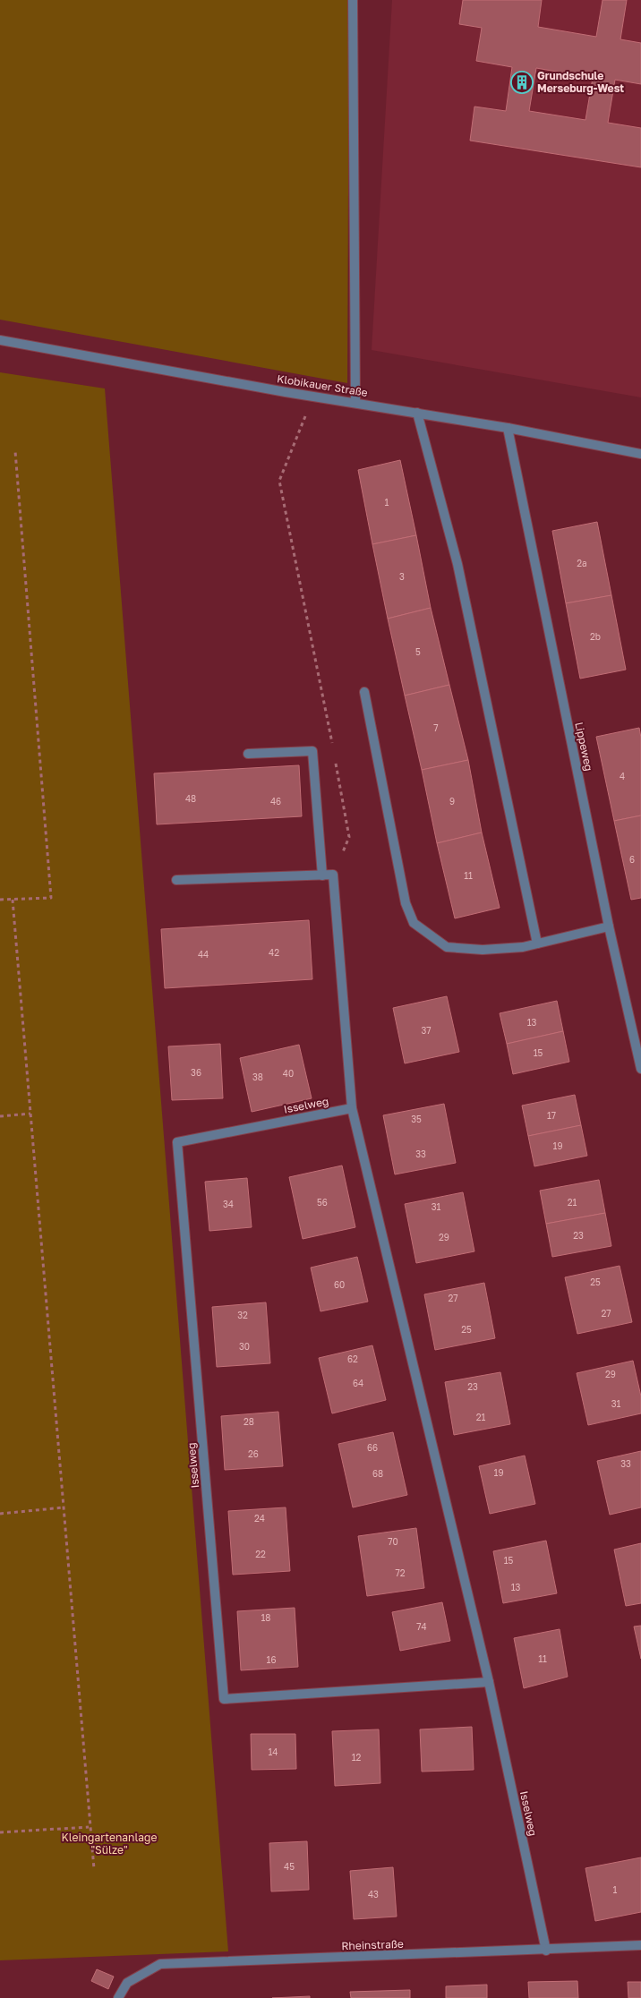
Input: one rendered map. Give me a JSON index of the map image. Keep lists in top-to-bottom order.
{
  "streets": {
    "street": [
      "Klobikauer Straße",
      "Lippeweg",
      "Isselweg",
      "Rheinstraße"
    ]
  },
  "crossings": [
    ["Klobikauer Straße", "Lippeweg"],
    ["Isselweg", "Rheinstraße"]
  ],
  "parks": ["Kleingartenanlage \"Sülze\""],
  "places": {
    "building": ["Grundschule Merseburg-West"]
  },
  "house_numbers": [
    "1",
    "2a",
    "3",
    "2b",
    "5",
    "7",
    "4",
    "48",
    "46",
    "9",
    "6",
    "11",
    "42",
    "44",
    "13",
    "37",
    "15",
    "36",
    "40",
    "38",
    "17",
    "35",
    "19",
    "33",
    "56",
    "21",
    "34",
    "31",
    "23",
    "29",
    "25",
    "60",
    "27",
    "27",
    "32",
    "25",
    "30",
    "62",
    "29",
    "64",
    "23",
    "31",
    "21",
    "28",
    "66",
    "26",
    "33",
    "19",
    "68",
    "24",
    "70",
    "22",
    "15",
    "72",
    "13",
    "18",
    "74",
    "11",
    "16",
    "14",
    "12",
    "45",
    "1",
    "43"
  ]
}
